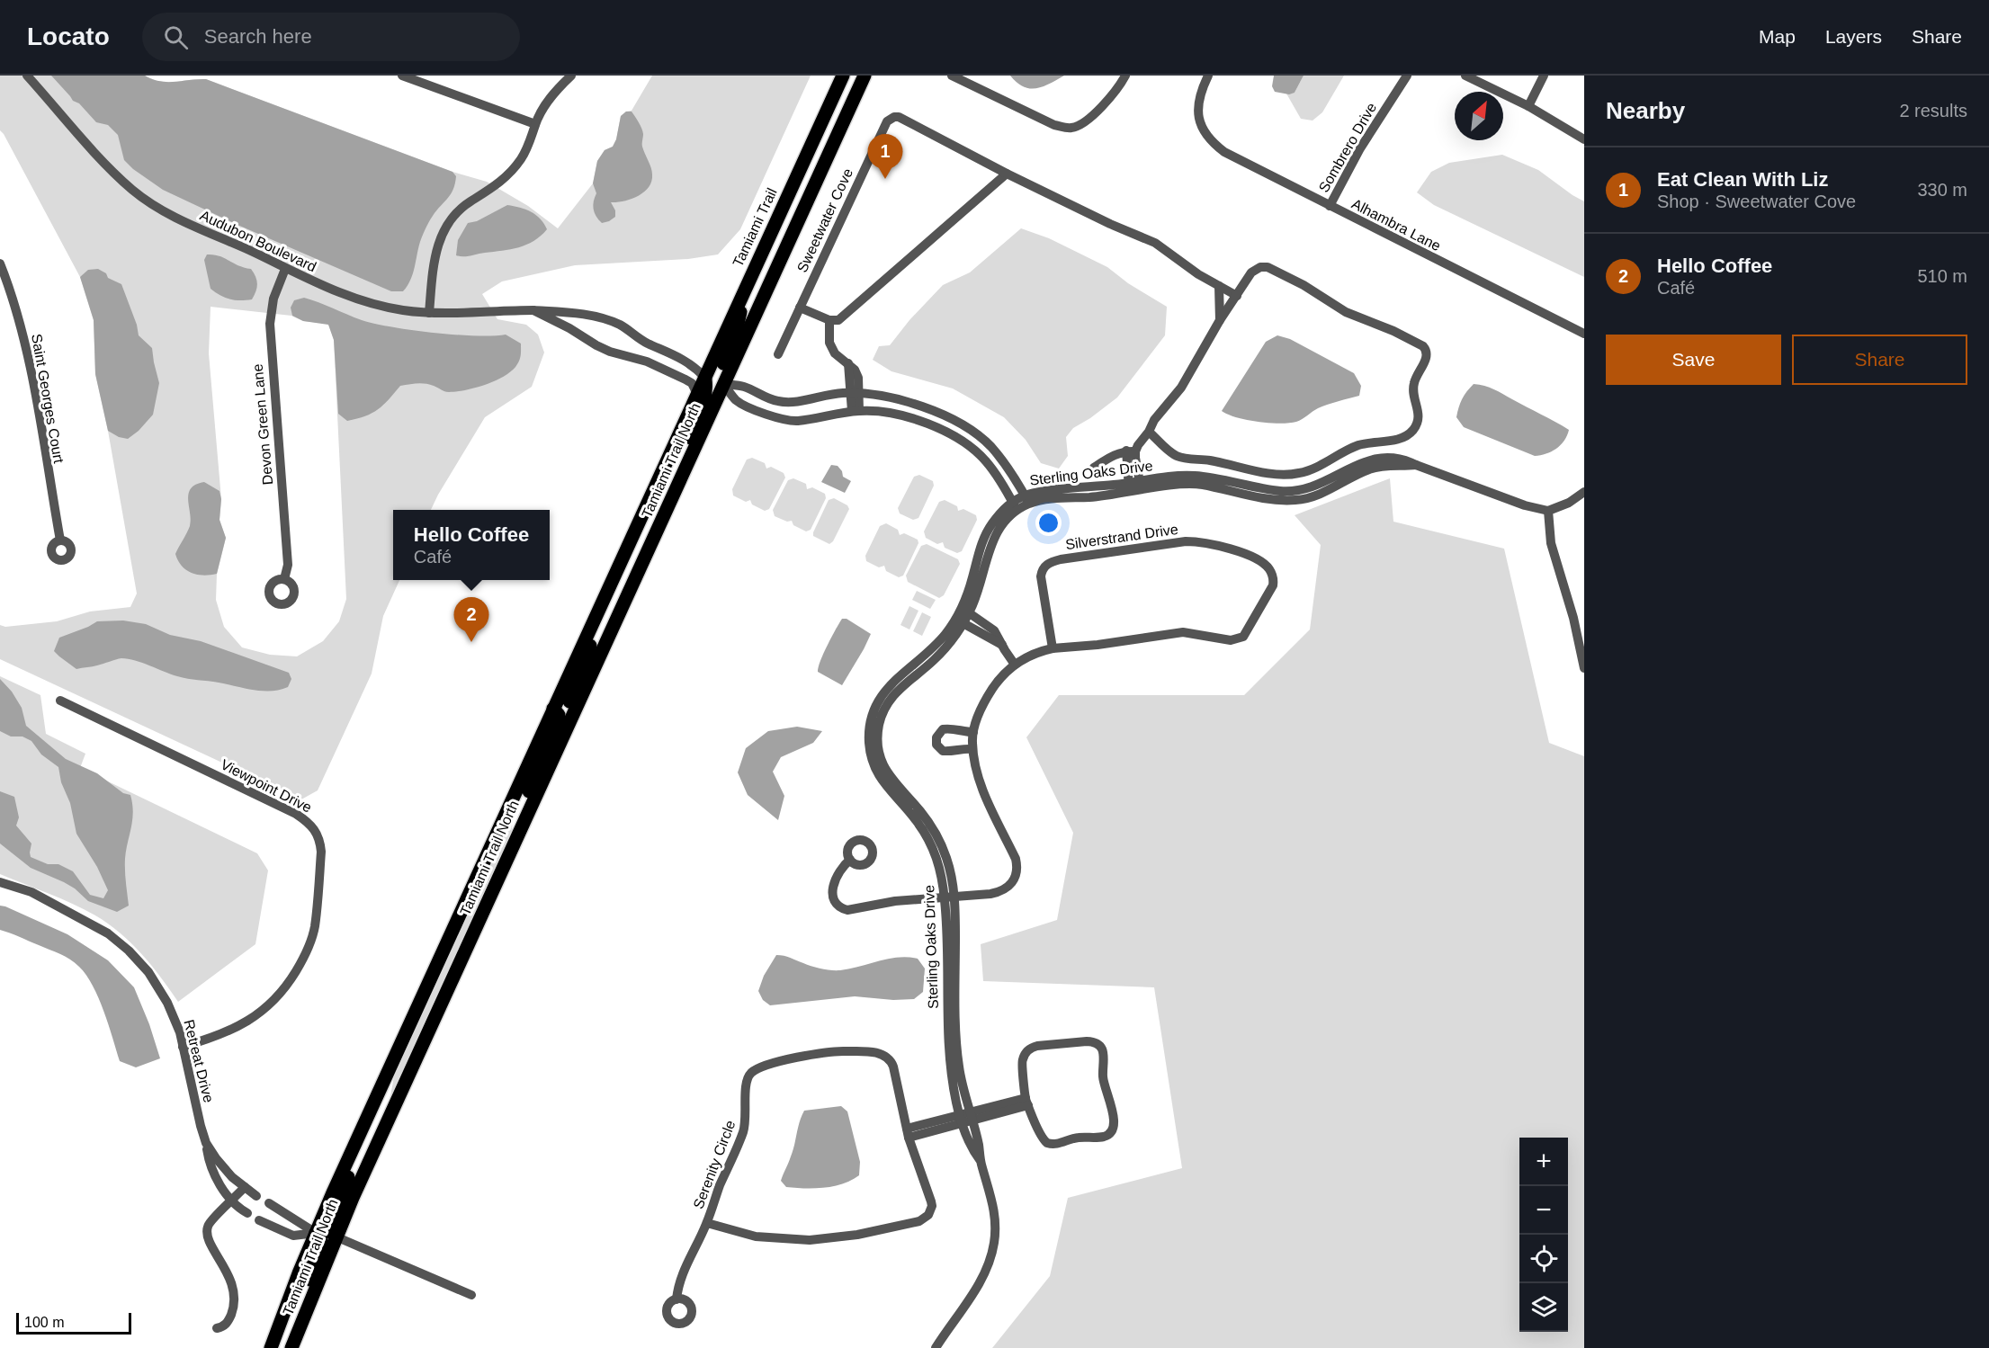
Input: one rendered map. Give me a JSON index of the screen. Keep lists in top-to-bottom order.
{
  "streets": {
    "main road": ["Tamiami Trail", "Tamiami Trail North"],
    "street": [
      "Sombrero Drive",
      "Sweetwater Cove",
      "Alhambra Lane",
      "Audubon Boulevard",
      "Saint Georges Court",
      "Devon Green Lane",
      "Sterling Oaks Drive",
      "Silverstrand Drive",
      "Viewpoint Drive",
      "Retreat Drive",
      "Serenity Circle"
    ]
  },
  "crossings": [
    ["Sombrero Drive", "Alhambra Lane"],
    ["Tamiami Trail", "Audubon Boulevard"],
    ["Tamiami Trail", "Tamiami Trail North"],
    ["Audubon Boulevard", "Devon Green Lane"],
    ["Audubon Boulevard", "Tamiami Trail North"],
    ["Sterling Oaks Drive", "Silverstrand Drive"],
    ["Viewpoint Drive", "Retreat Drive"]
  ],
  "scale_bar": "100 m",
  "north": "top right",
  "page": {
    "header": "Locato",
    "search": "Search here",
    "nav": ["Map", "Layers", "Share"],
    "heading": ["Nearby", "2 results"],
    "pins": ["1", "2"],
    "list": [
      {
        "mark": "1",
        "name": "Eat Clean With Liz",
        "note": "Shop · Sweetwater Cove",
        "value": "330 m"
      },
      {
        "mark": "2",
        "name": "Hello Coffee",
        "note": "Café",
        "value": "510 m"
      }
    ],
    "buttons": ["Save", "Share"],
    "popup": ["Hello Coffee", "Café"],
    "map_buttons": ["+", "−"],
    "scale": "100 m"
  }
}
